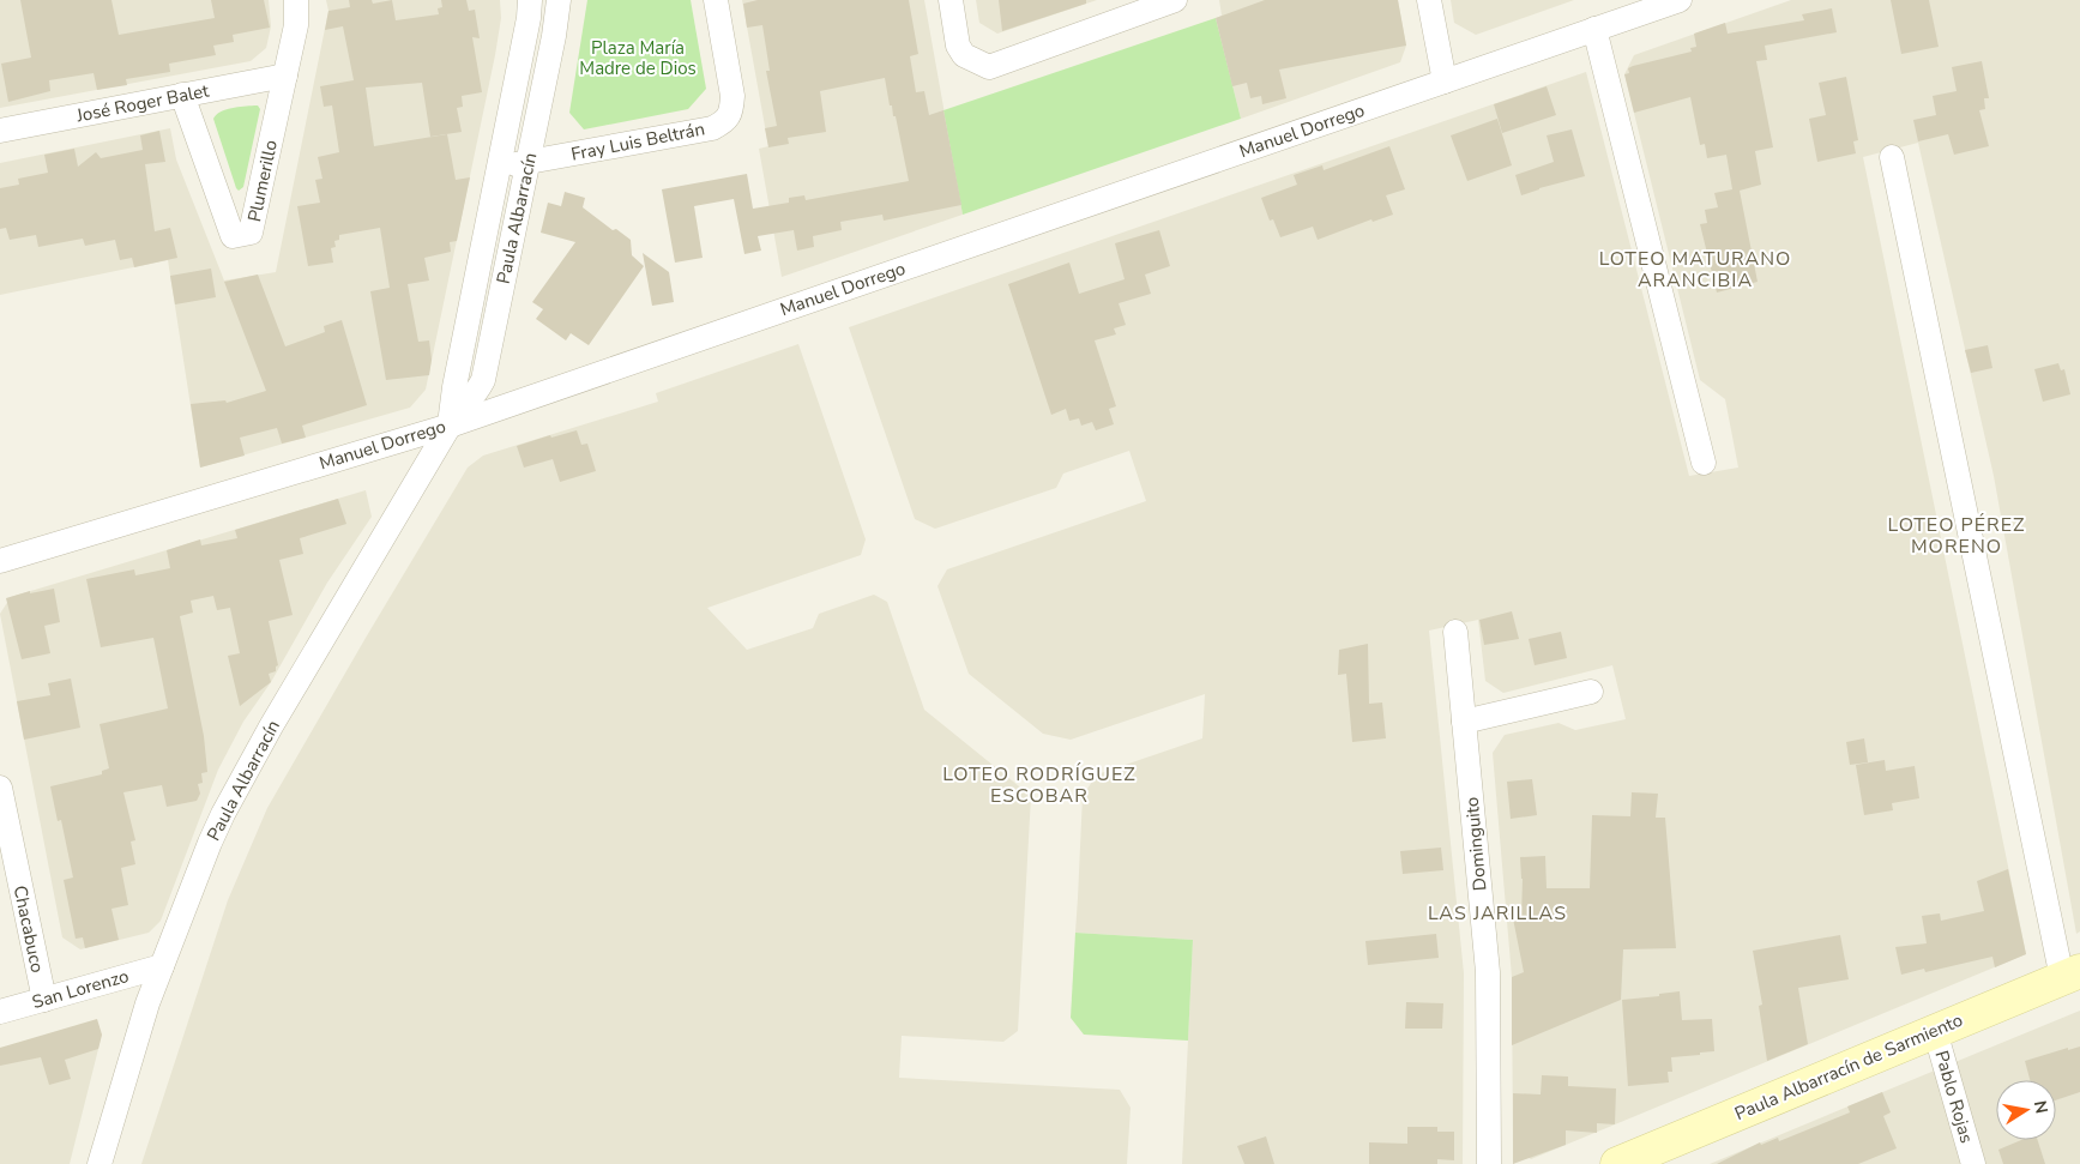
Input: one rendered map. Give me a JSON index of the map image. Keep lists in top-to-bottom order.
{
  "streets": {
    "main road": ["Paula Albarracín de Sarmiento"],
    "street": [
      "José Roger Balet",
      "Manuel Dorrego",
      "Fray Luis Beltrán",
      "Plumerillo",
      "Paula Albarracín",
      "Dominguito",
      "Chacabuco",
      "San Lorenzo",
      "Pablo Rojas"
    ]
  },
  "crossings": [
    ["José Roger Balet", "Plumerillo"],
    ["Manuel Dorrego", "Paula Albarracín"],
    ["Fray Luis Beltrán", "Paula Albarracín"],
    ["Paula Albarracín", "San Lorenzo"],
    ["Chacabuco", "San Lorenzo"],
    ["Paula Albarracín de Sarmiento", "Pablo Rojas"]
  ],
  "districts": [
    "LOTEO MATURANO ARANCIBIA",
    "LOTEO PÉREZ MORENO",
    "LOTEO RODRÍGUEZ ESCOBAR",
    "LAS JARILLAS"
  ],
  "parks": ["Plaza María Madre de Dios"],
  "north": "right"
}
